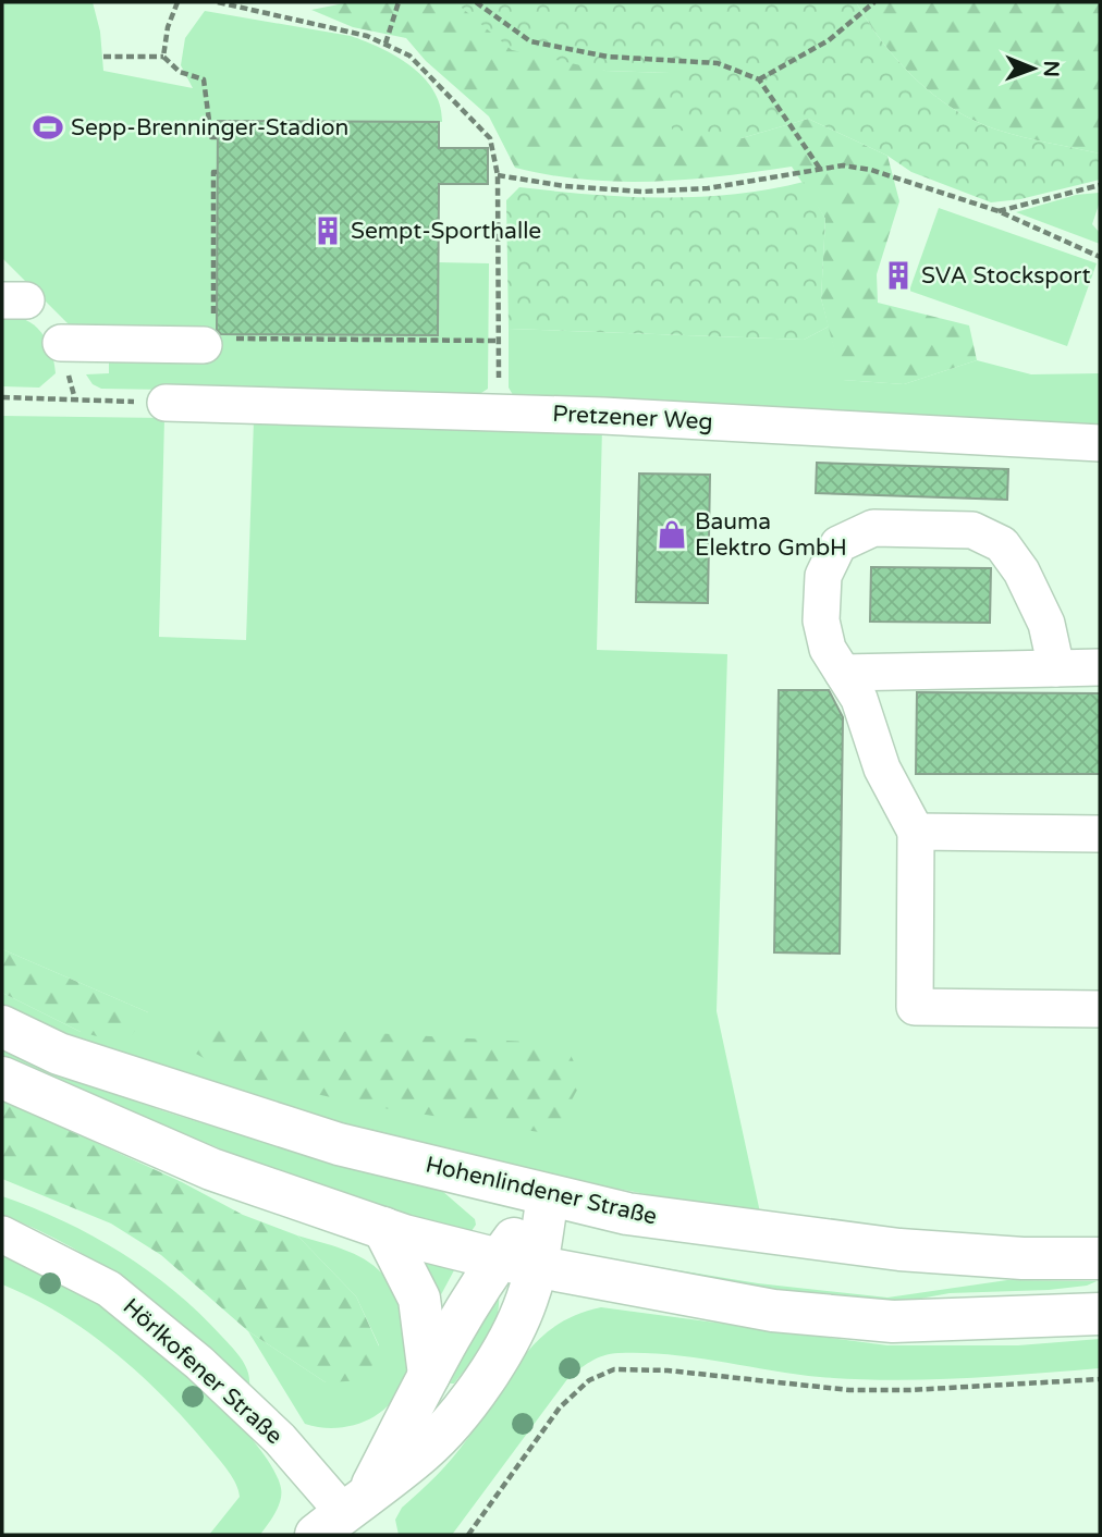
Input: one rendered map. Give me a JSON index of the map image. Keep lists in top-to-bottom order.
{
  "streets": {
    "main road": ["Hohenlindener Straße"],
    "street": ["Pretzener Weg", "Hörlkofener Straße"]
  },
  "places": {
    "sports": ["Sepp-Brenninger-Stadion"],
    "building": ["Sempt-Sporthalle", "SVA Stocksport"],
    "shop": ["Bauma Elektro GmbH"]
  },
  "north": "right"
}
